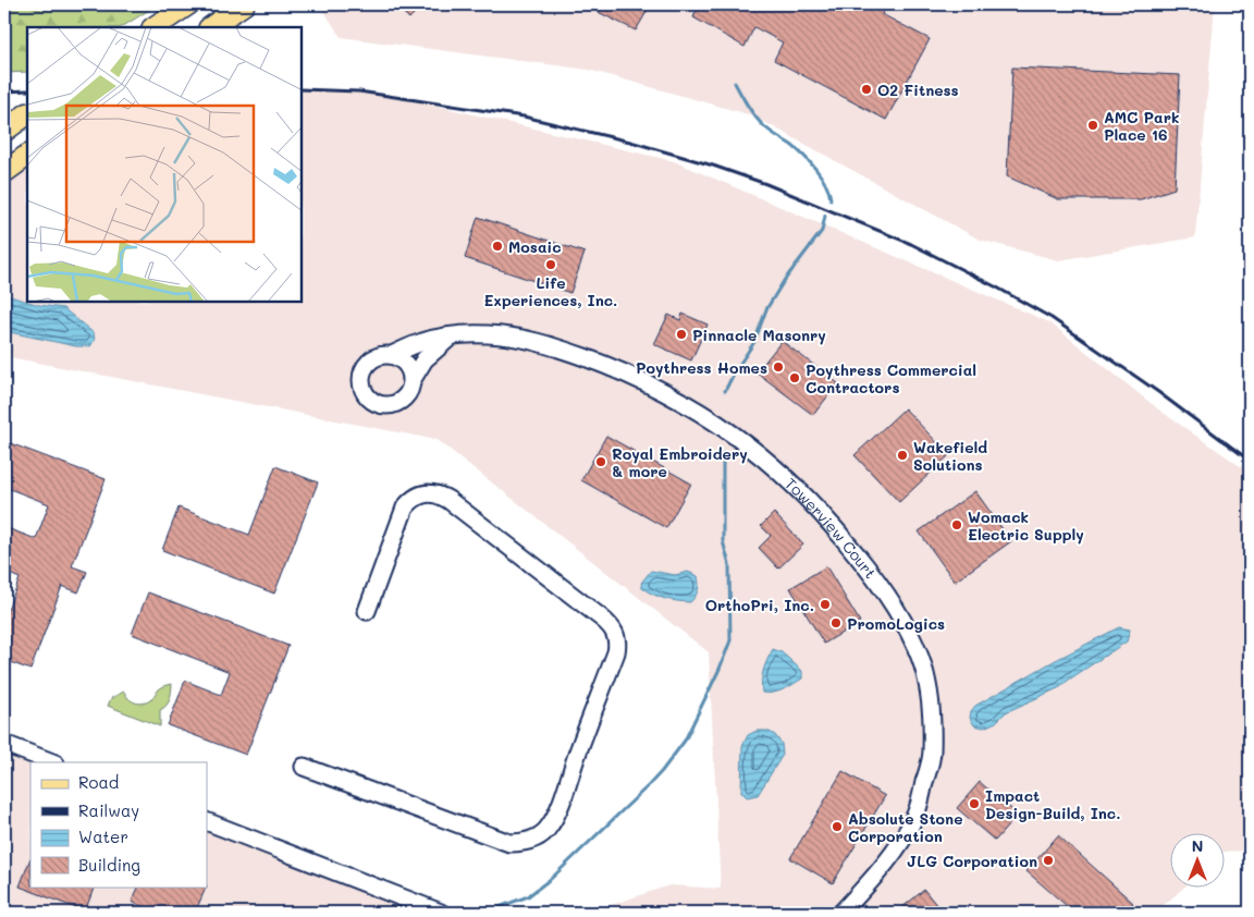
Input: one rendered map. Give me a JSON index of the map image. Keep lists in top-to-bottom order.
{
  "streets": {
    "street": ["Towerview Court"]
  },
  "places": [
    "O2 Fitness",
    "AMC Park Place 16",
    "Mosaic",
    "Life Experiences, Inc.",
    "Pinnacle Masonry",
    "Poythress Homes",
    "Poythress Commercial Contractors",
    "Wakefield Solutions",
    "Royal Embroidery & more",
    "Womack Electric Supply",
    "OrthoPri, Inc.",
    "PromoLogics",
    "Impact Design-Build, Inc.",
    "Absolute Stone Corporation",
    "JLG Corporation"
  ],
  "legend": [
    "Road",
    "Railway",
    "Water",
    "Building"
  ],
  "north": "top"
}
